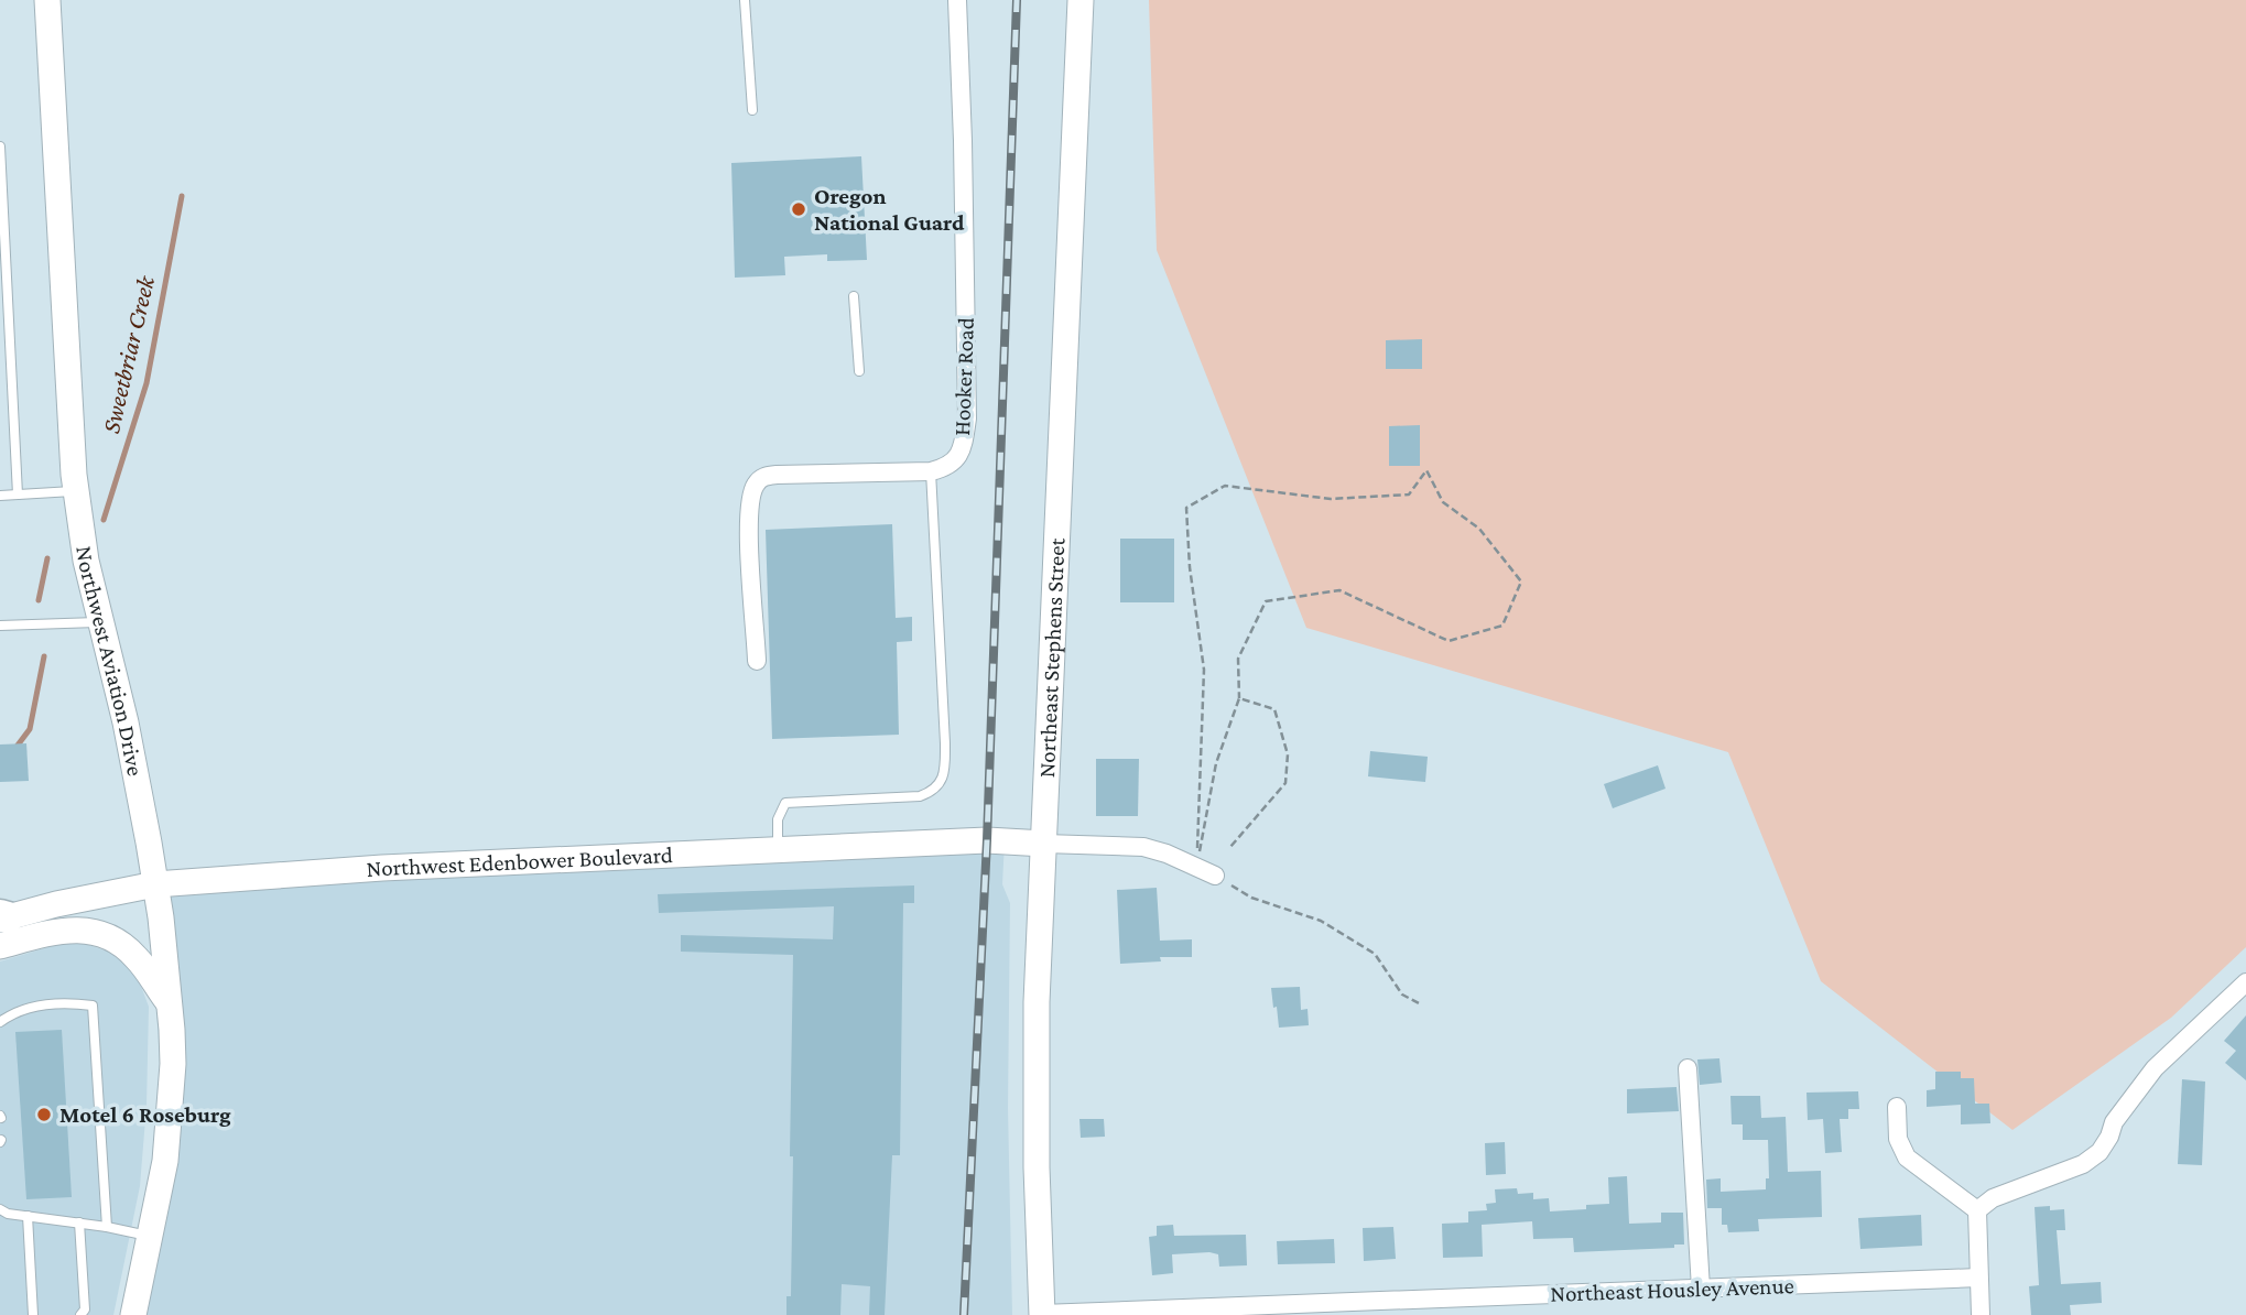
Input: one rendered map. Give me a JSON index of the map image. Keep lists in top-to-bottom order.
{
  "streets": {
    "main road": ["Northeast Stephens Street", "Northwest Aviation Drive", "Northwest Edenbower Boulevard"],
    "street": ["Hooker Road", "Northeast Housley Avenue"]
  },
  "crossings": [
    ["Northeast Stephens Street", "Northwest Edenbower Boulevard"],
    ["Northeast Stephens Street", "Northeast Housley Avenue"],
    ["Northwest Aviation Drive", "Northwest Edenbower Boulevard"]
  ],
  "water": ["Sweetbriar Creek"],
  "places": ["Oregon National Guard", "Motel 6 Roseburg"]
}
